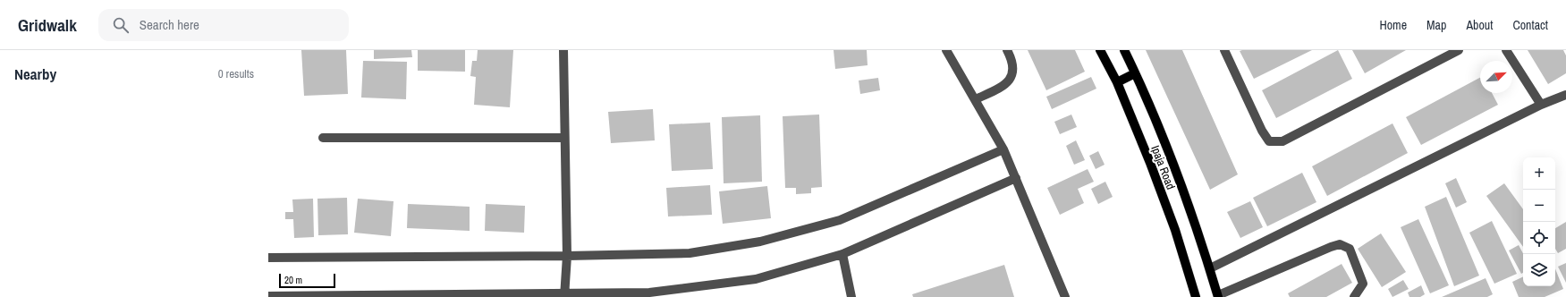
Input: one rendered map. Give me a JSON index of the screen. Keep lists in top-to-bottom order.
{
  "streets": {
    "main road": ["Ipaja Road"]
  },
  "scale_bar": "20 m",
  "north": "top right",
  "page": {
    "header": "Gridwalk",
    "search": "Search here",
    "nav": [
      "Home",
      "Map",
      "About",
      "Contact"
    ],
    "heading": ["Nearby", "0 results"],
    "map_buttons": ["+", "−"],
    "scale": "20 m"
  }
}
